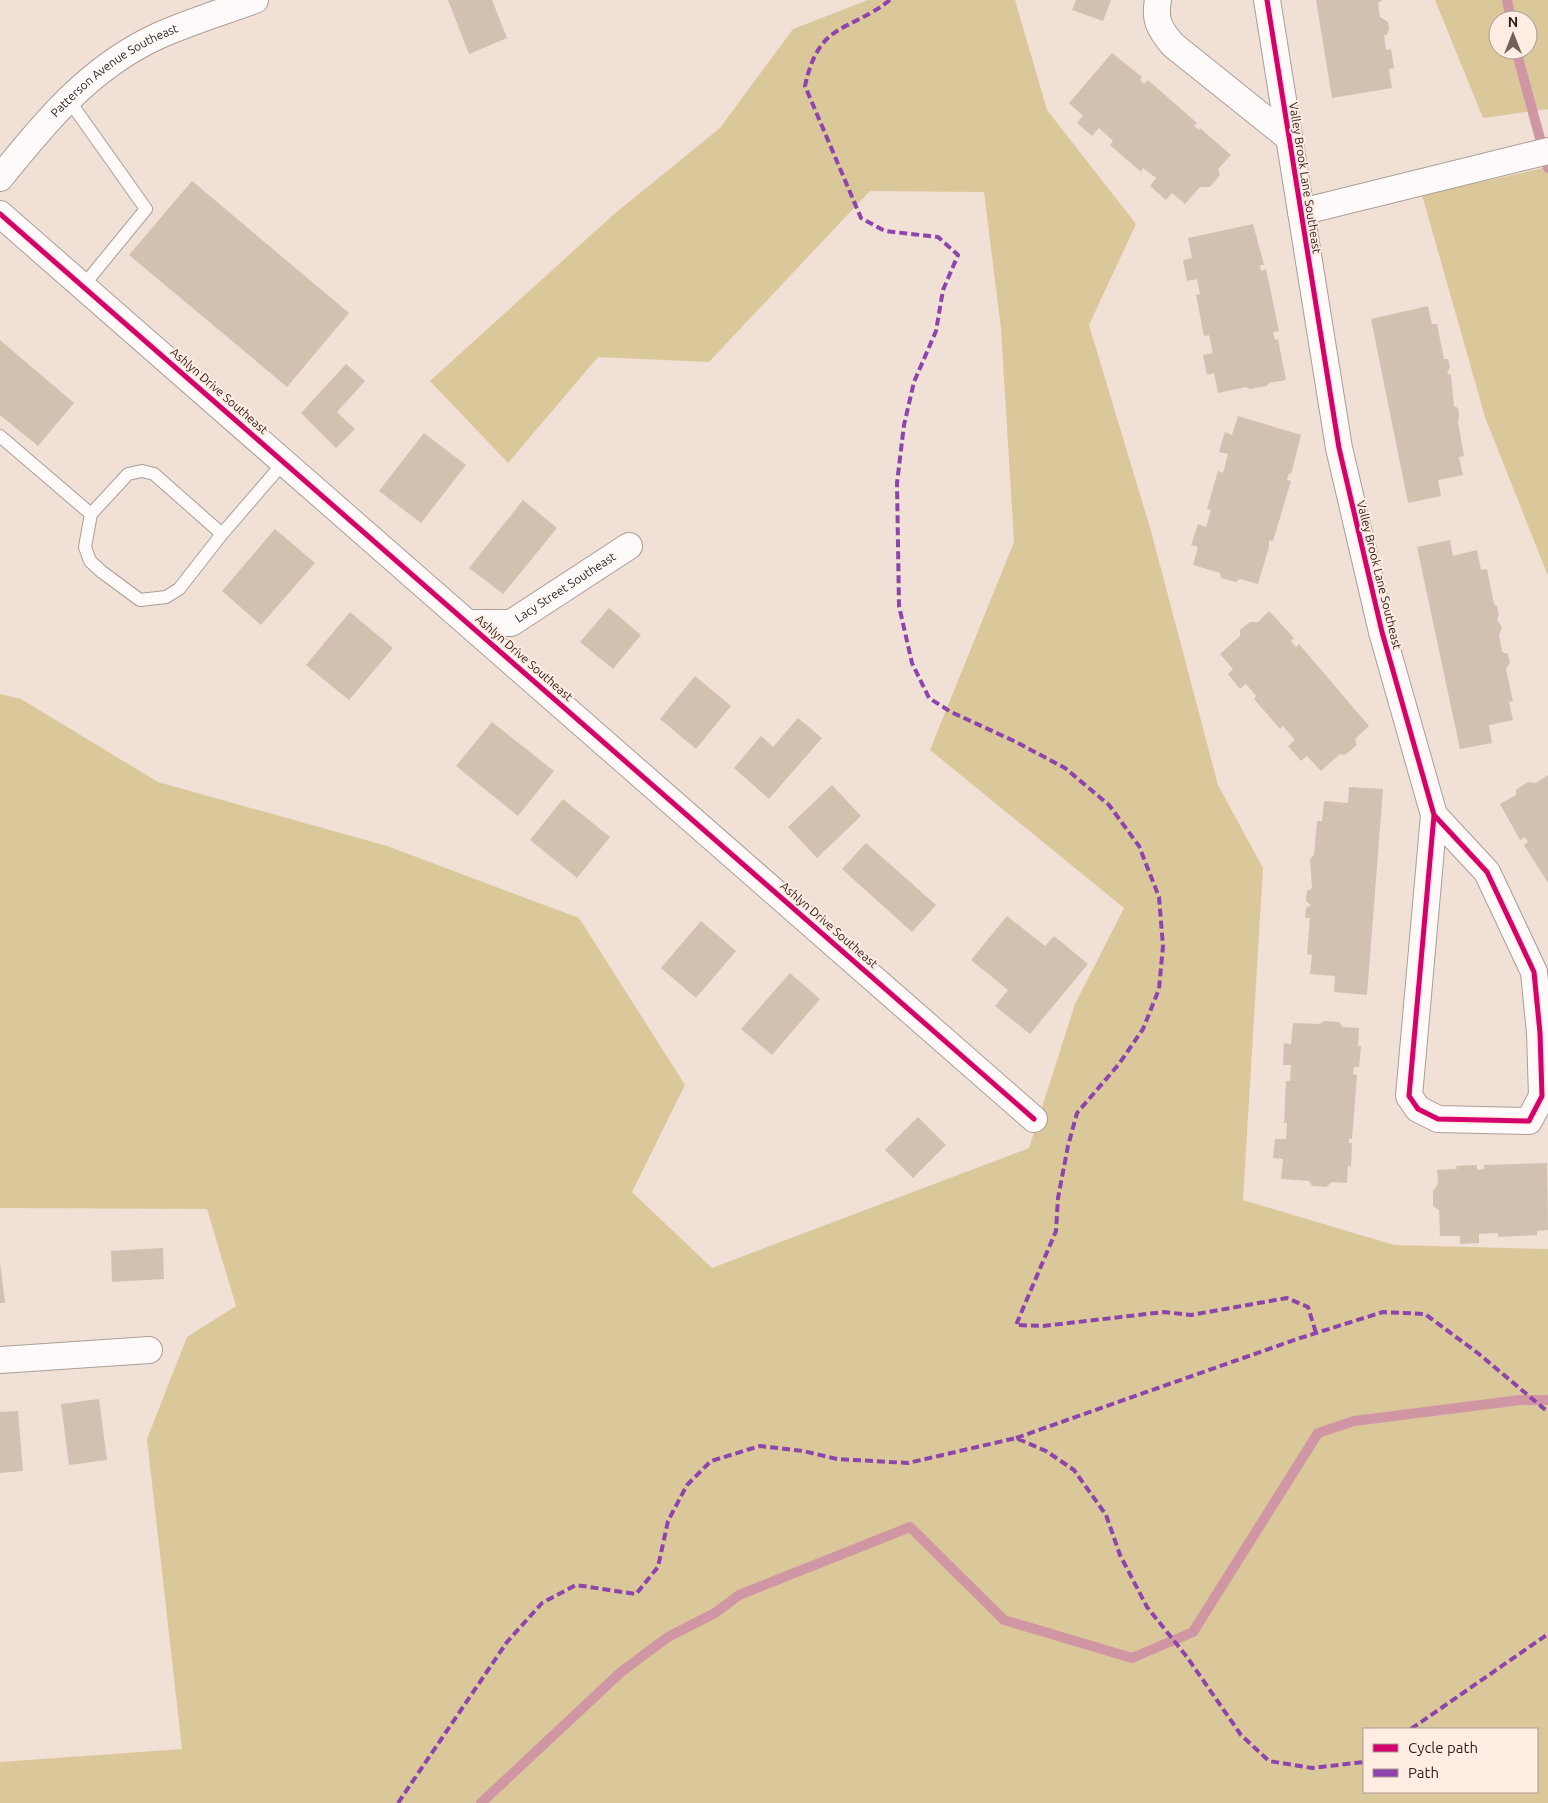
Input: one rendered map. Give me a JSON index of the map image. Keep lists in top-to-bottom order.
{
  "streets": {
    "street": [
      "Patterson Avenue Southeast",
      "Valley Brook Lane Southeast",
      "Ashlyn Drive Southeast",
      "Lacy Street Southeast"
    ]
  },
  "crossings": [
    ["Ashlyn Drive Southeast", "Lacy Street Southeast"]
  ],
  "legend": ["Cycle path", "Path"],
  "north": "top"
}
